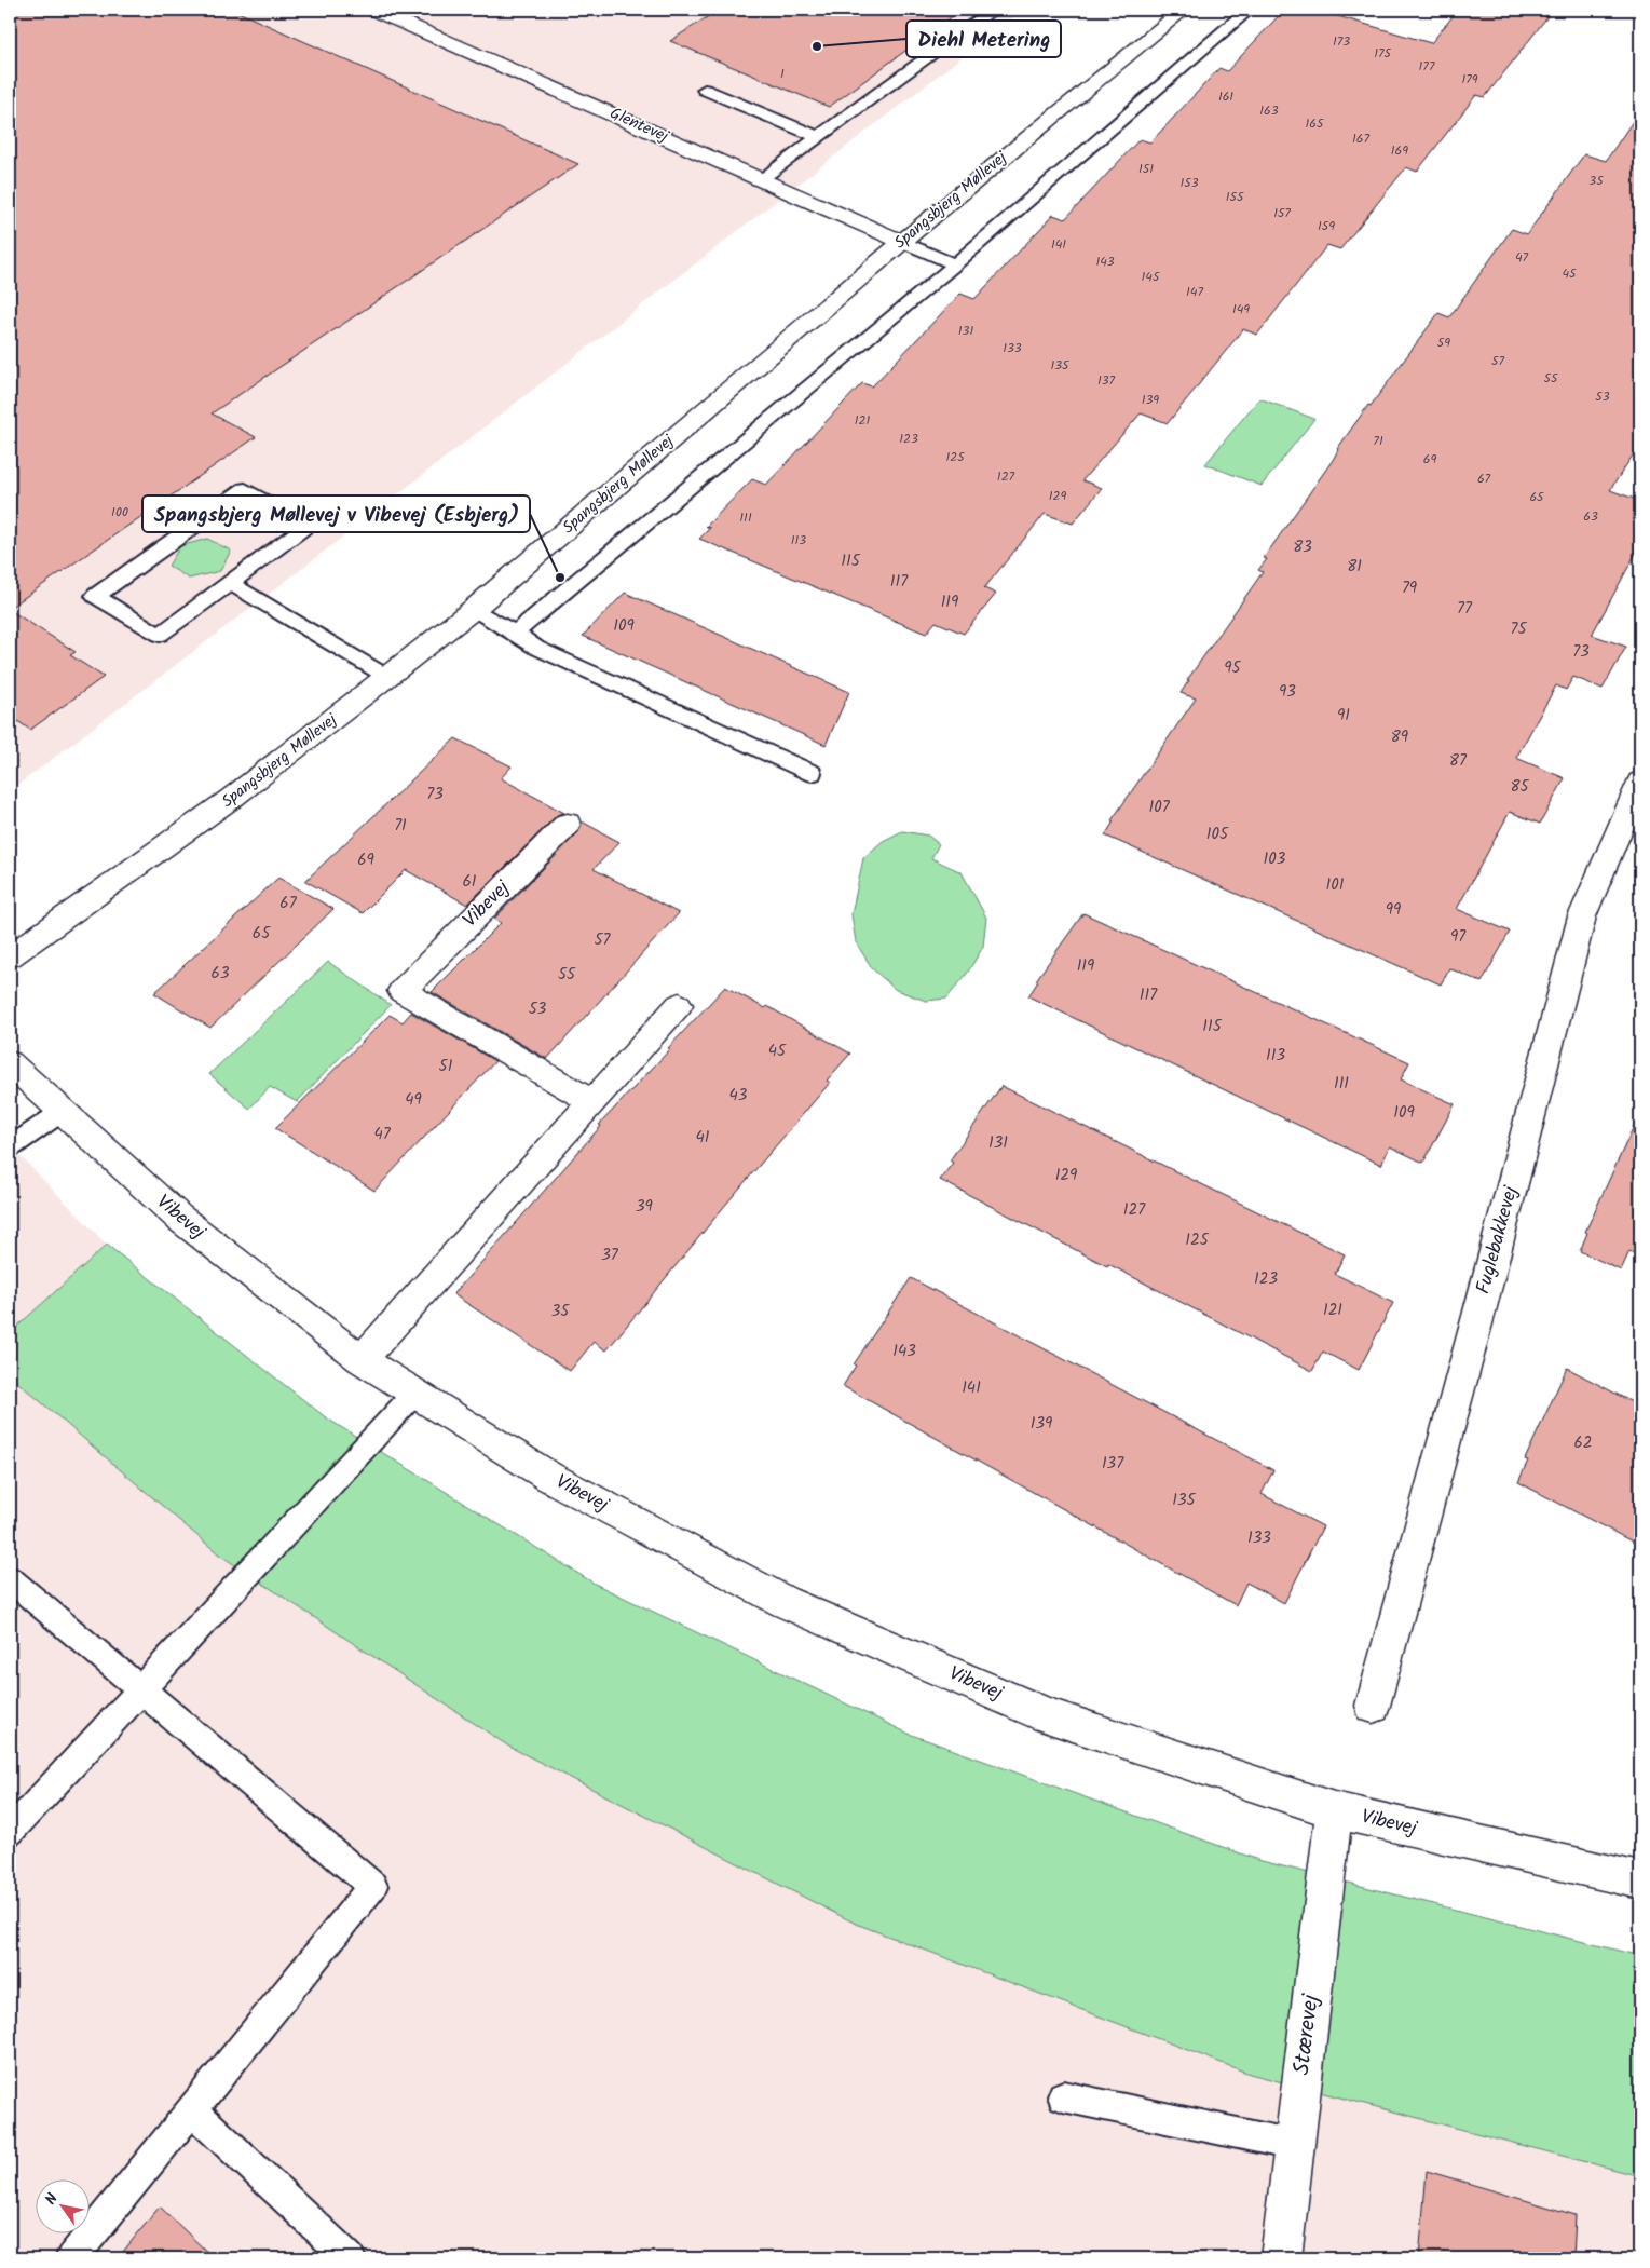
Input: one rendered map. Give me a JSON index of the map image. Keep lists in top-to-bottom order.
{
  "streets": {
    "street": [
      "Glentevej",
      "Spangsbjerg Møllevej",
      "Vibevej",
      "Fuglebakkevej",
      "Stærevej"
    ]
  },
  "crossings": [
    ["Glentevej", "Spangsbjerg Møllevej"],
    ["Vibevej", "Stærevej"]
  ],
  "places": ["Diehl Metering", "Spangsbjerg Møllevej v Vibevej (Esbjerg)"],
  "house_numbers": [
    "173",
    "175",
    "177",
    "1",
    "179",
    "161",
    "163",
    "165",
    "167",
    "169",
    "151",
    "35",
    "153",
    "155",
    "157",
    "159",
    "141",
    "47",
    "143",
    "45",
    "145",
    "147",
    "149",
    "131",
    "59",
    "133",
    "57",
    "135",
    "55",
    "137",
    "53",
    "139",
    "121",
    "123",
    "71",
    "125",
    "69",
    "127",
    "67",
    "129",
    "65",
    "100",
    "63",
    "111",
    "113",
    "83",
    "115",
    "81",
    "117",
    "79",
    "119",
    "77",
    "109",
    "75",
    "73",
    "95",
    "93",
    "91",
    "89",
    "87",
    "85",
    "73",
    "107",
    "71",
    "105",
    "103",
    "69",
    "61",
    "101",
    "67",
    "99",
    "65",
    "97",
    "57",
    "119",
    "63",
    "55",
    "117",
    "53",
    "115",
    "45",
    "113",
    "51",
    "111",
    "43",
    "49",
    "109",
    "47",
    "41",
    "131",
    "129",
    "39",
    "127",
    "125",
    "37",
    "123",
    "121",
    "35",
    "143",
    "141",
    "139",
    "62",
    "137",
    "135",
    "133"
  ],
  "north": "top left"
}
